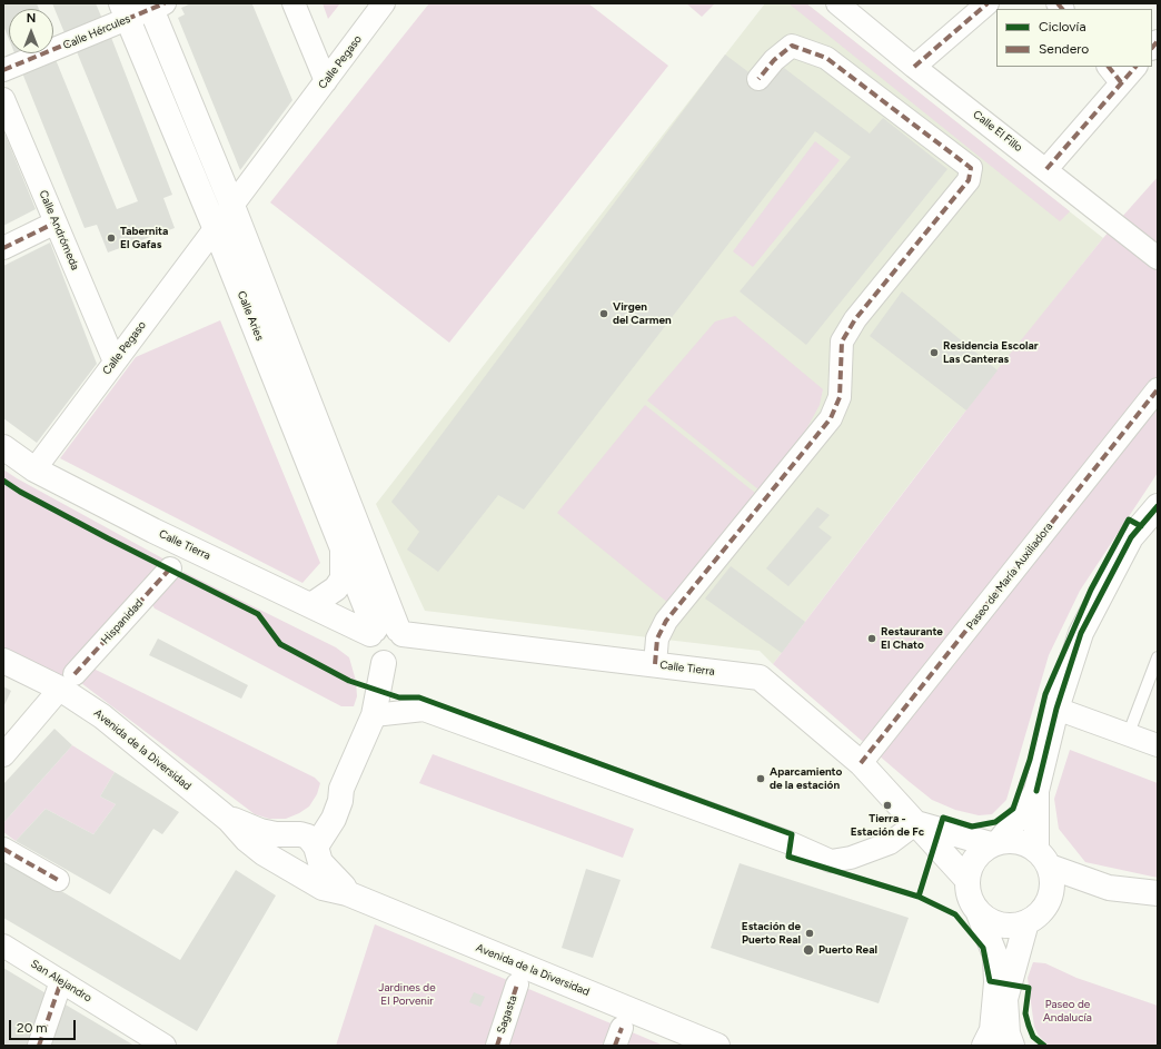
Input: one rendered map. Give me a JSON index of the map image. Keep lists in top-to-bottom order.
{
  "streets": {
    "street": [
      "Calle Hércules",
      "Calle Pegaso",
      "Calle El Fillo",
      "Calle Andrómeda",
      "Calle Aries",
      "Calle Tierra",
      "Paseo de María Auxiliadora",
      "Hispanidad",
      "Avenida de la Diversidad",
      "San Alejandro",
      "Sagasta"
    ]
  },
  "crossings": [
    ["Calle Hércules", "Calle Aries"],
    ["Calle Pegaso", "Calle Andrómeda"],
    ["Calle Pegaso", "Calle Aries"],
    ["Calle Pegaso", "Calle Tierra"],
    ["Calle Aries", "Calle Tierra"],
    ["Calle Tierra", "Paseo de María Auxiliadora"],
    ["Hispanidad", "Avenida de la Diversidad"]
  ],
  "parks": ["Jardines de El Porvenir", "Paseo de Andalucía"],
  "places": [
    "Tabernita El Gafas",
    "Virgen del Carmen",
    "Residencia Escolar Las Canteras",
    "Restaurante El Chato",
    "Aparcamiento de la estación",
    "Tierra - Estación de Fc",
    "Estación de Puerto Real",
    "Puerto Real"
  ],
  "legend": ["Ciclovía", "Sendero"],
  "scale_bar": "20 m",
  "north": "top"
}
